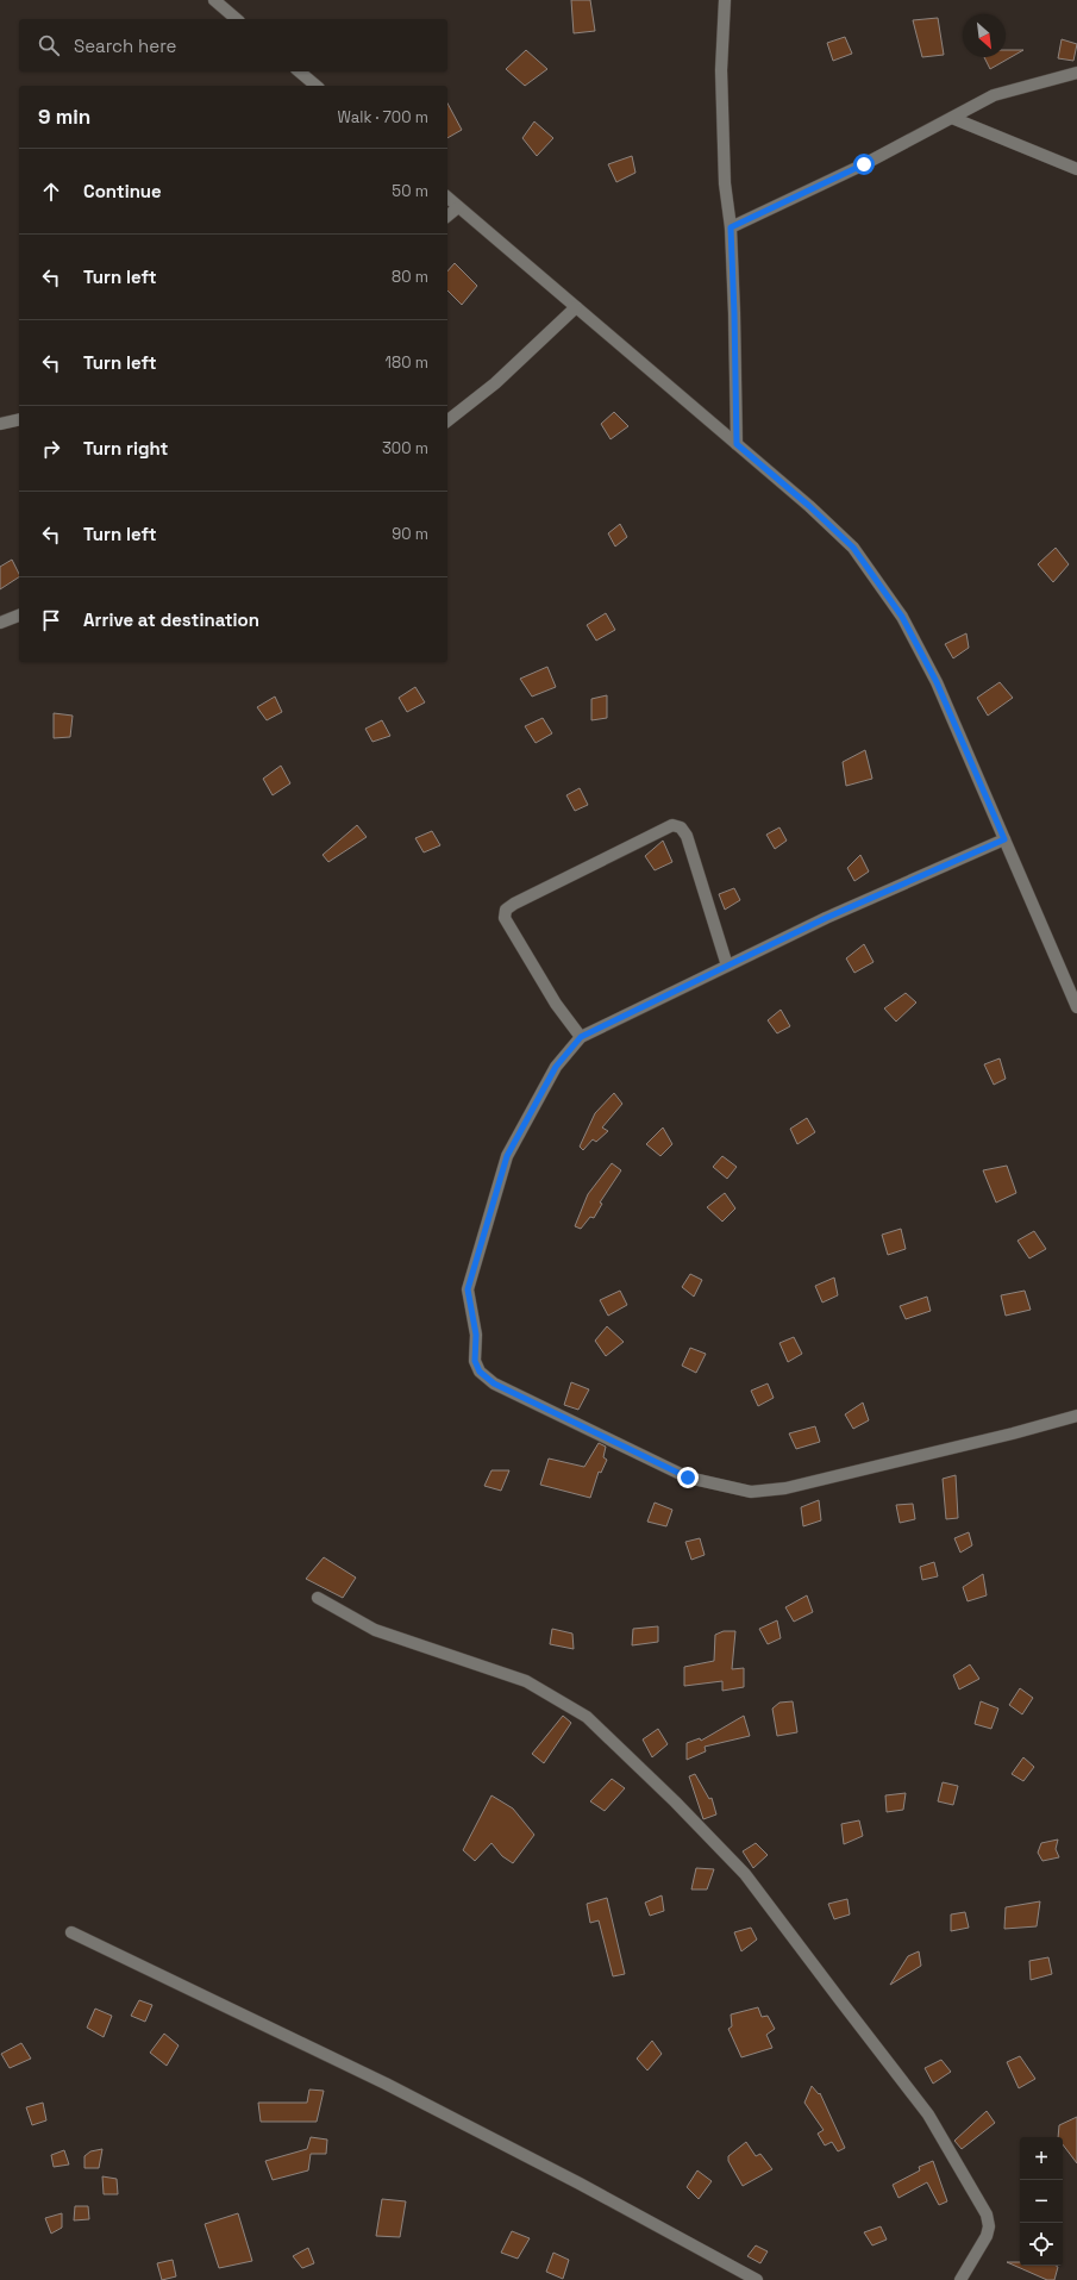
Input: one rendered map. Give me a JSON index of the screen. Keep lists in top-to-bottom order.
{
  "north": "bottom right",
  "page": {
    "search": "Search here",
    "heading": ["9 min", "Walk · 700 m"],
    "list": [
      ["Continue", "50 m"],
      ["Turn left", "80 m"],
      ["Turn left", "180 m"],
      ["Turn right", "300 m"],
      ["Turn left", "90 m"],
      "Arrive at destination"
    ],
    "map_buttons": ["+", "−"]
  }
}
